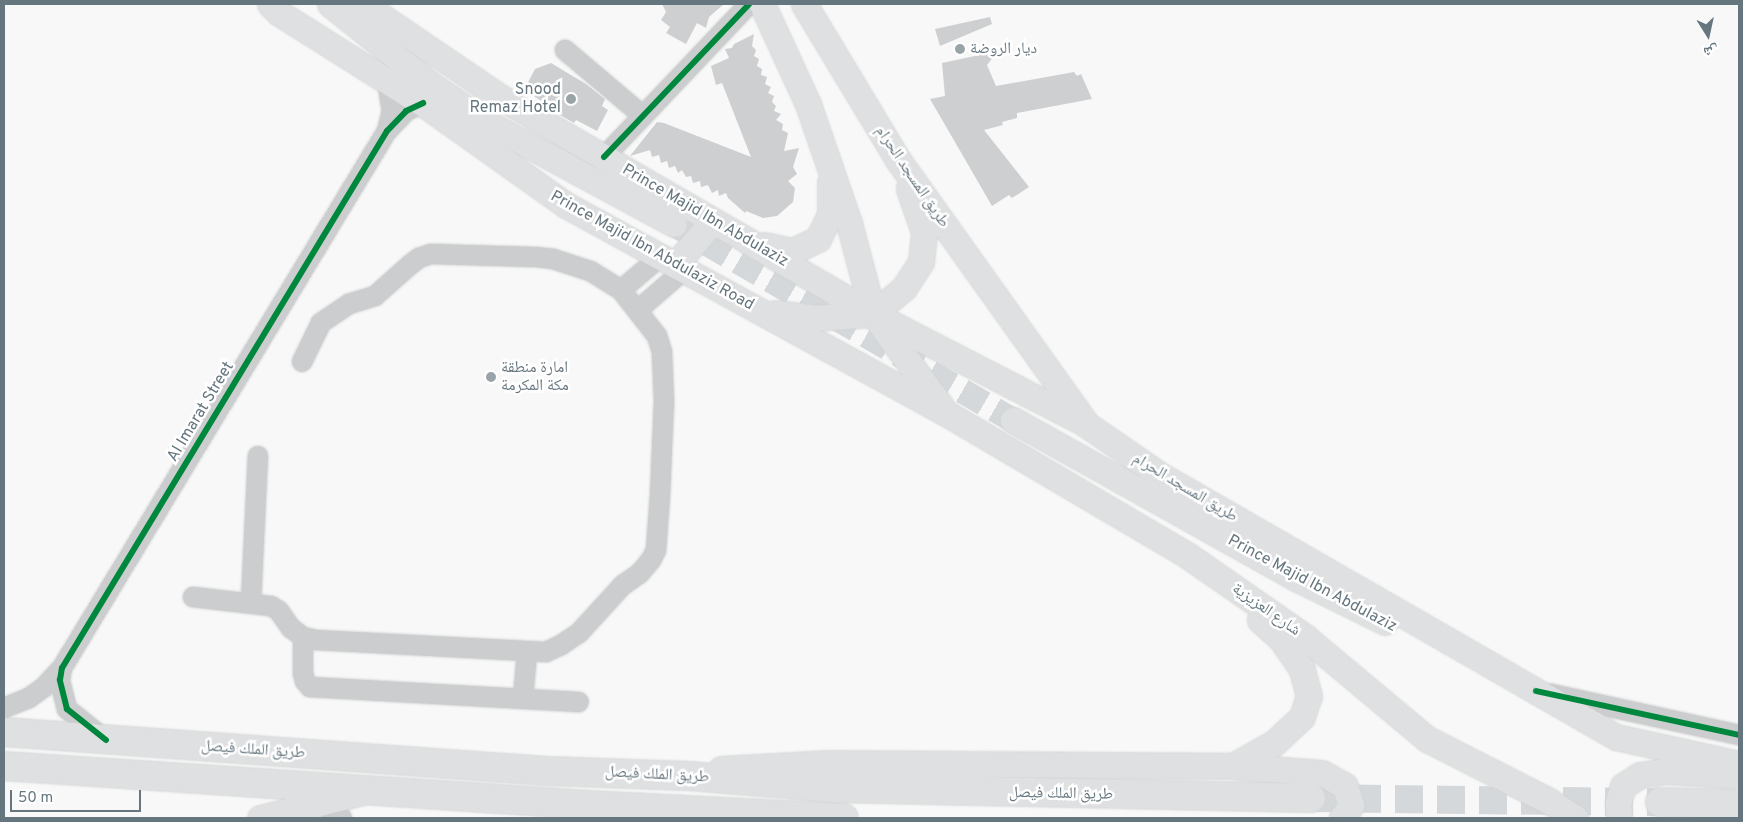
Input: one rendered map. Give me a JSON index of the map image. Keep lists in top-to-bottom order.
{
  "streets": {
    "highway": ["طريق الملك فيصل"],
    "main road": [
      "طريق المسجد الحرام",
      "Prince Majid Ibn Abdulaziz",
      "Prince Majid Ibn Abdulaziz Road",
      "شارع العزيزية"
    ],
    "street": ["Al Imarat Street"]
  },
  "crossings": [
    ["طريق المسجد الحرام", "Prince Majid Ibn Abdulaziz"],
    ["Prince Majid Ibn Abdulaziz Road", "Al Imarat Street"],
    ["Prince Majid Ibn Abdulaziz Road", "شارع العزيزية"]
  ],
  "places": ["ديار الروضة", "Snood Remaz Hotel", "امارة منطقة مكة المكرمة"],
  "scale_bar": "50 m",
  "north": "bottom"
}
